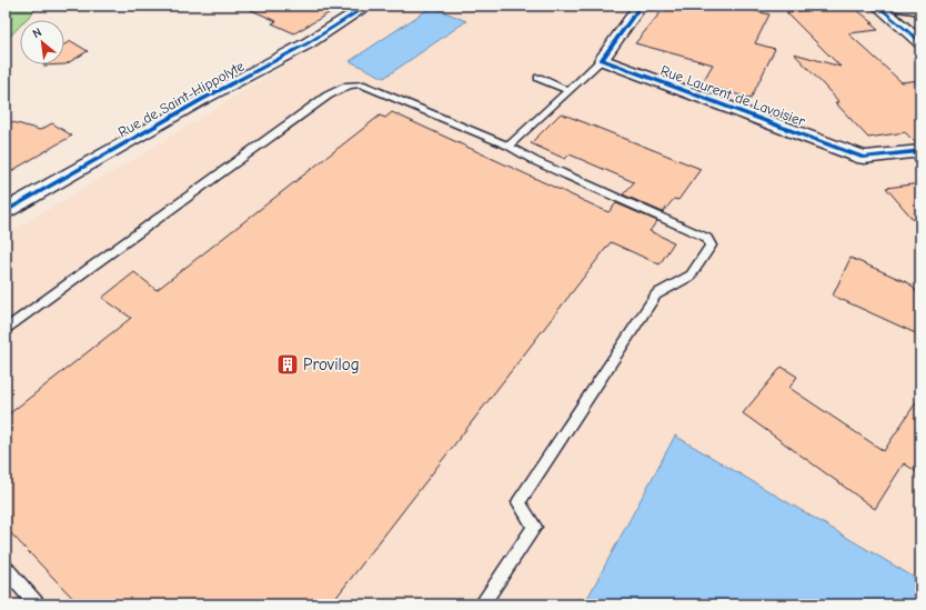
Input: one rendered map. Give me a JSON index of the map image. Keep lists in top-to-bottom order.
{
  "streets": {
    "street": ["Rue Laurent de Lavoisier", "Rue de Saint-Hippolyte"]
  },
  "places": {
    "building": ["Provilog"]
  },
  "north": "top left"
}
